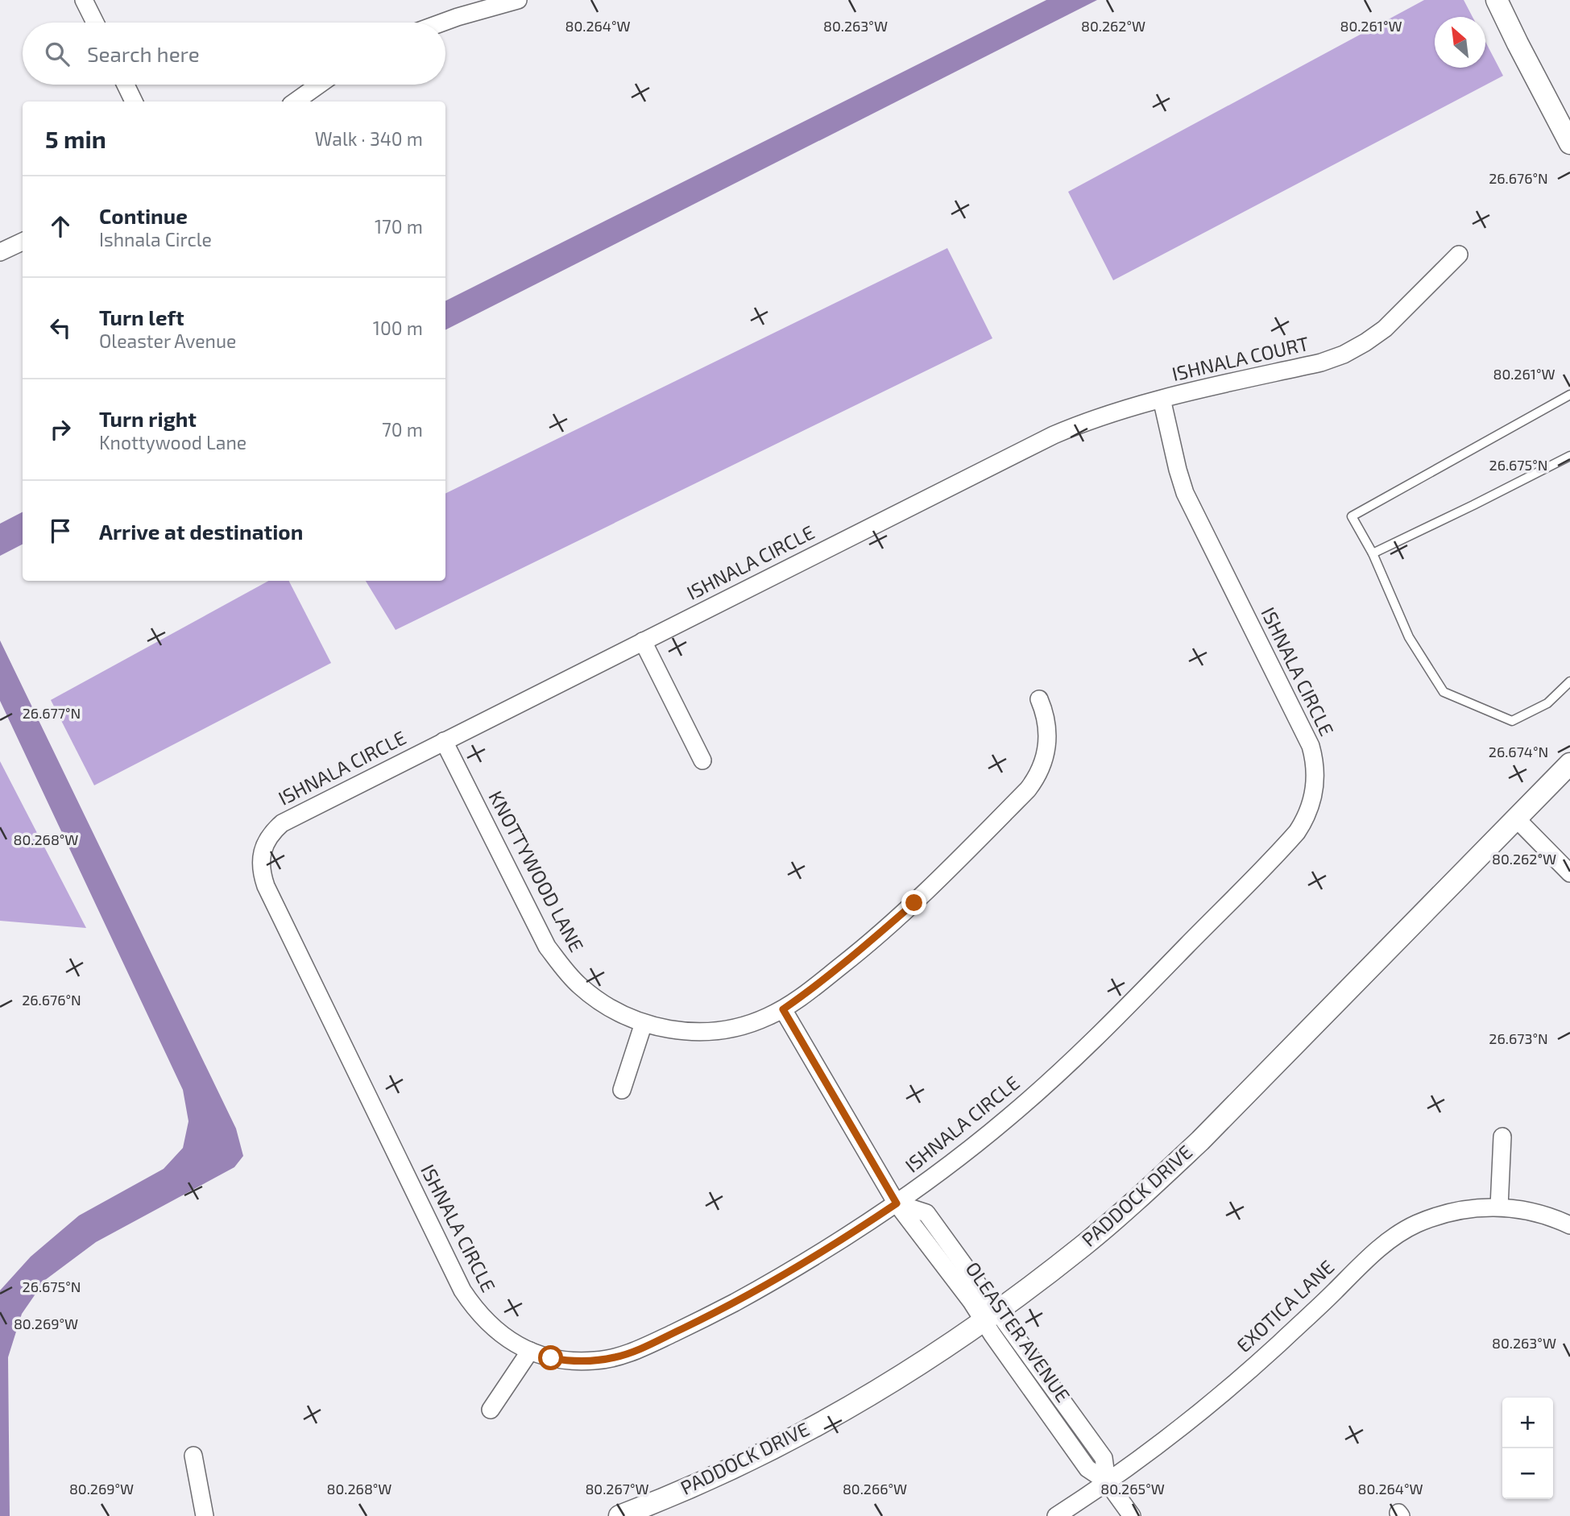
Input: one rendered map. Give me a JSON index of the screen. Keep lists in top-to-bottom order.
{
  "streets": {
    "street": [
      "ISHNALA COURT",
      "ISHNALA CIRCLE",
      "KNOTTYWOOD LANE",
      "PADDOCK DRIVE",
      "EXOTICA LANE",
      "OLEASTER AVENUE"
    ]
  },
  "crossings": [
    ["ISHNALA COURT", "ISHNALA CIRCLE"],
    ["ISHNALA CIRCLE", "KNOTTYWOOD LANE"],
    ["ISHNALA CIRCLE", "OLEASTER AVENUE"],
    ["KNOTTYWOOD LANE", "OLEASTER AVENUE"],
    ["PADDOCK DRIVE", "OLEASTER AVENUE"],
    ["EXOTICA LANE", "OLEASTER AVENUE"]
  ],
  "north": "top left",
  "page": {
    "search": "Search here",
    "heading": ["5 min", "Walk · 340 m"],
    "list": [
      ["Continue", "Ishnala Circle", "170 m"],
      ["Turn left", "Oleaster Avenue", "100 m"],
      ["Turn right", "Knottywood Lane", "70 m"],
      "Arrive at destination"
    ],
    "map_buttons": ["+", "−"]
  },
  "coordinates": [
    "80.264°W",
    "80.263°W",
    "80.262°W",
    "80.261°W",
    "26.676°N",
    "26.675°N",
    "26.677°N",
    "26.674°N",
    "80.268°W",
    "26.673°N",
    "80.269°W",
    "80.267°W",
    "80.266°W",
    "80.265°W"
  ]
}
